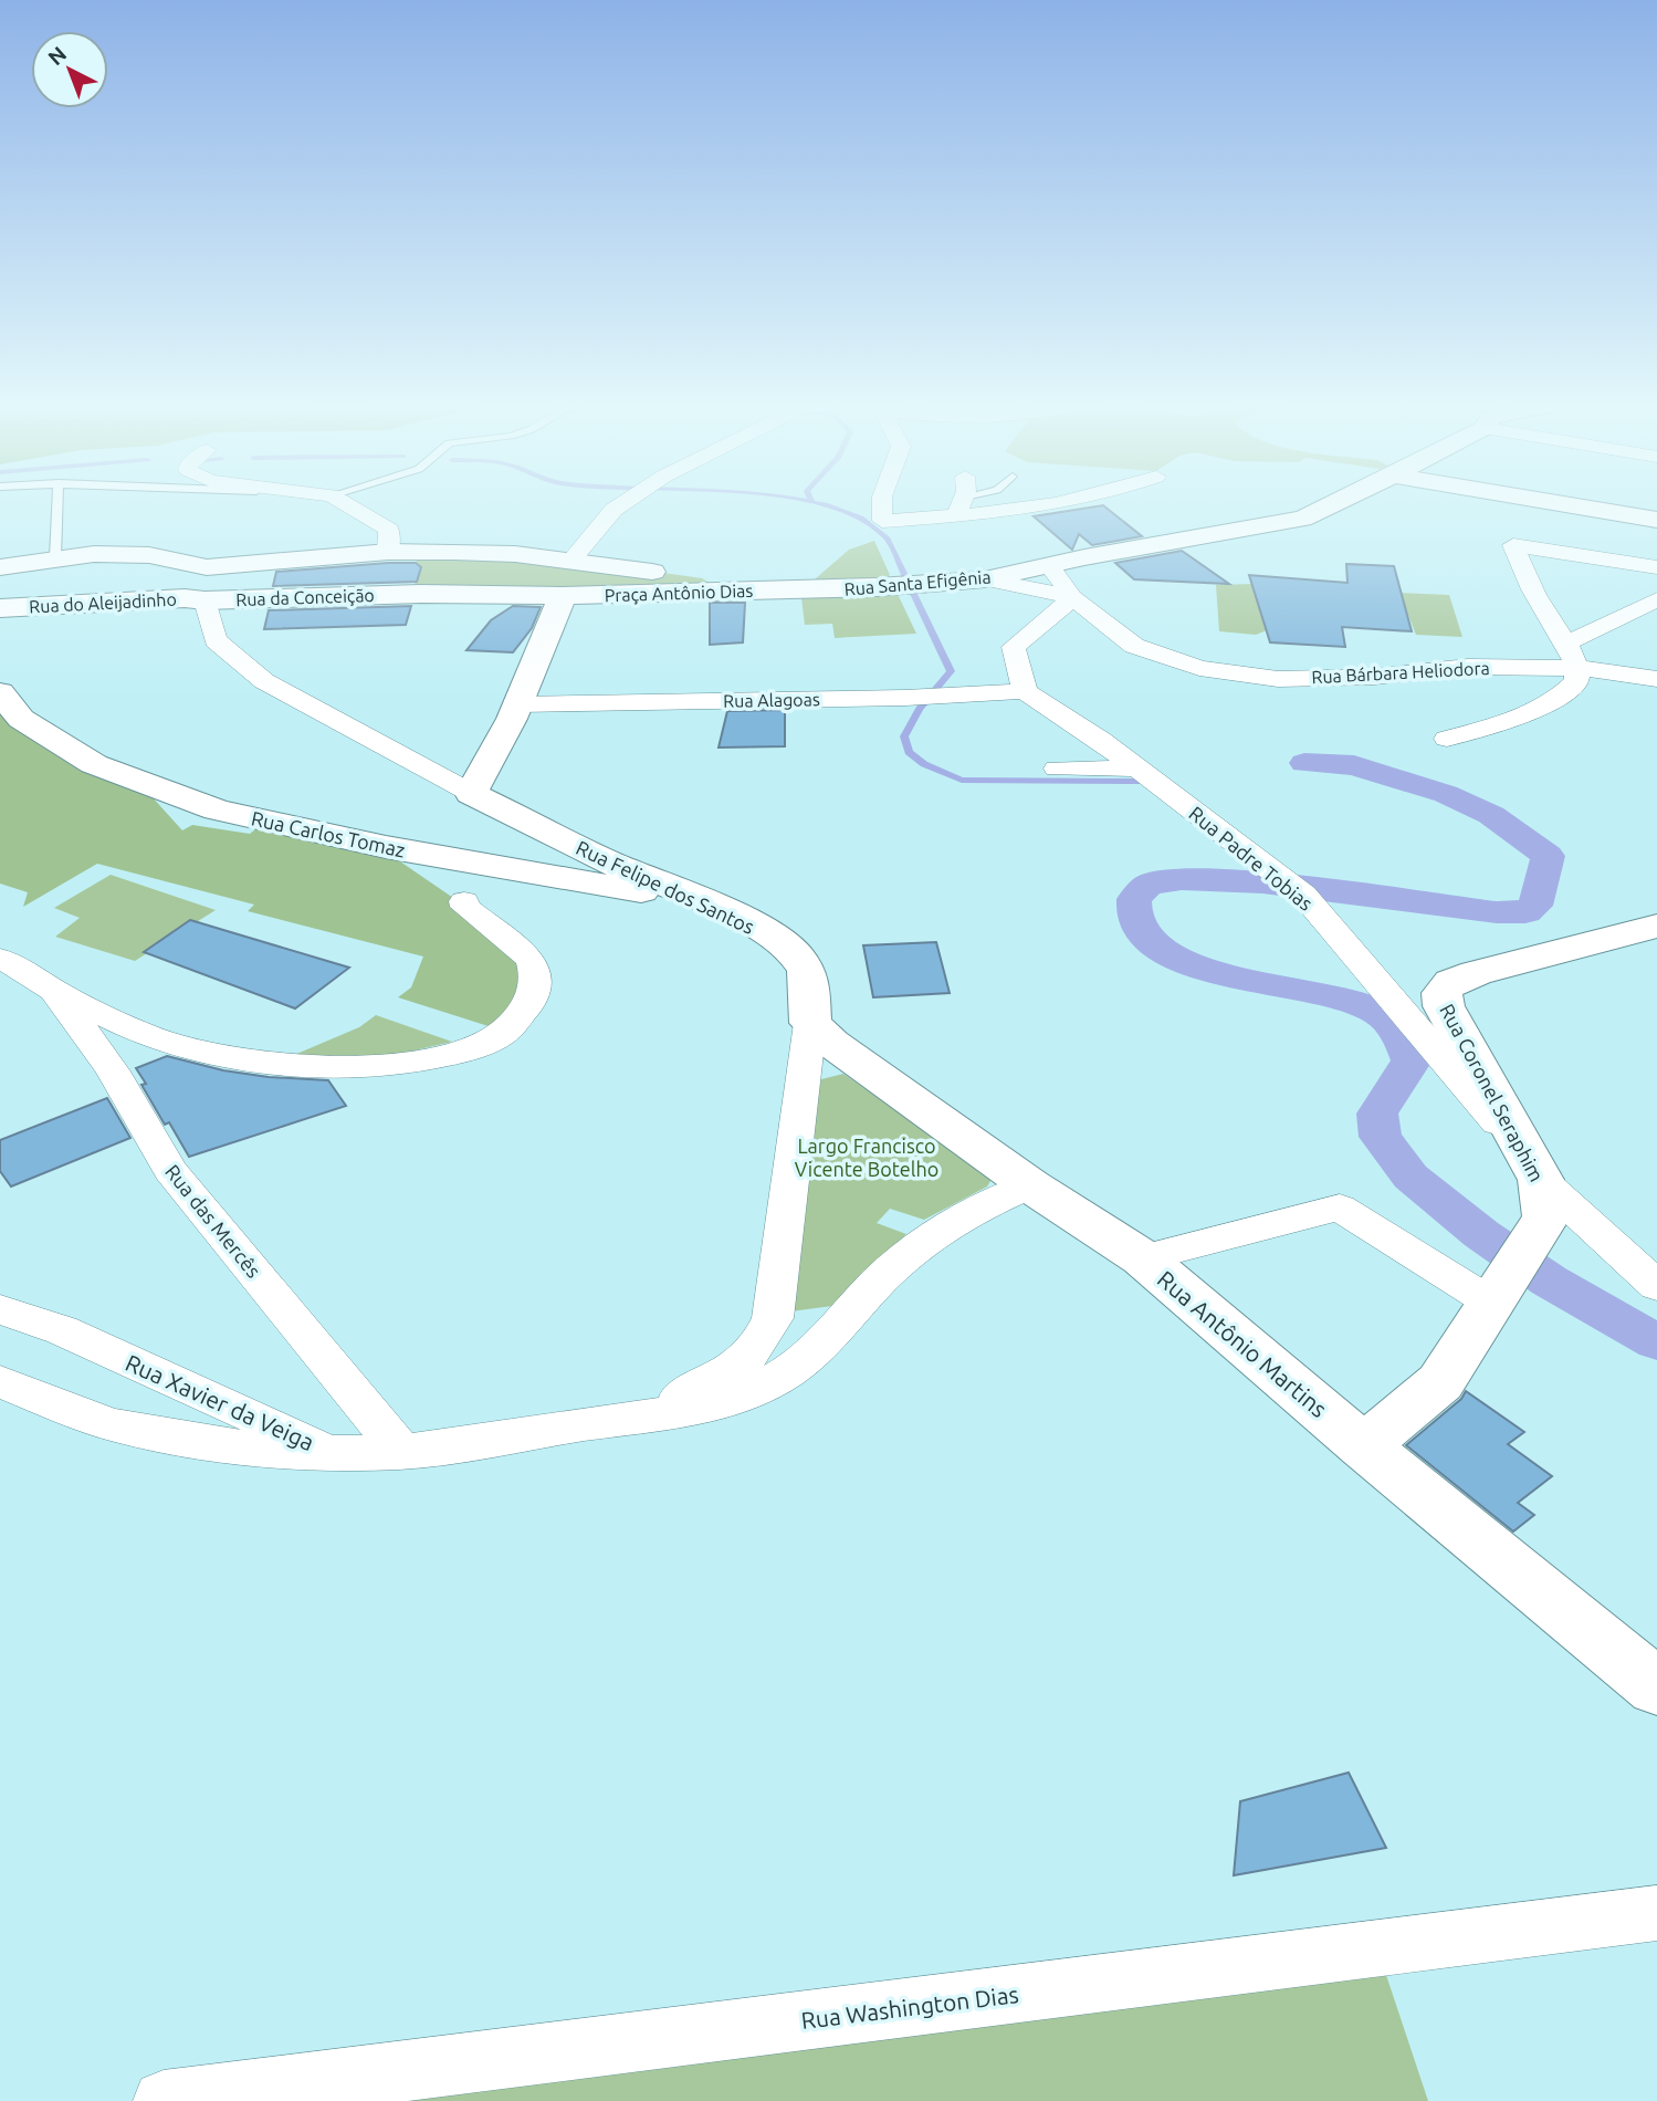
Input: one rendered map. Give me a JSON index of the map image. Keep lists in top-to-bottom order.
{
  "streets": {
    "street": [
      "Rua Santa Efigênia",
      "Praça Antônio Dias",
      "Rua da Conceição",
      "Rua do Aleijadinho",
      "Rua Bárbara Heliodora",
      "Rua Alagoas",
      "Rua Carlos Tomaz",
      "Rua Padre Tobias",
      "Rua Felipe dos Santos",
      "Rua Coronel Seraphim",
      "Rua das Mercês",
      "Rua Antônio Martins",
      "Rua Xavier da Veiga",
      "Rua Washington Dias"
    ]
  },
  "crossings": [
    ["Rua Santa Efigênia", "Praça Antônio Dias"],
    ["Rua Santa Efigênia", "Rua Bárbara Heliodora"],
    ["Praça Antônio Dias", "Rua da Conceição"],
    ["Rua da Conceição", "Rua do Aleijadinho"],
    ["Rua da Conceição", "Rua Felipe dos Santos"],
    ["Rua do Aleijadinho", "Rua Felipe dos Santos"],
    ["Rua Alagoas", "Rua Padre Tobias"],
    ["Rua Carlos Tomaz", "Rua Felipe dos Santos"],
    ["Rua Padre Tobias", "Rua Coronel Seraphim"],
    ["Rua Felipe dos Santos", "Rua Antônio Martins"],
    ["Rua Felipe dos Santos", "Rua Xavier da Veiga"],
    ["Rua Coronel Seraphim", "Rua Antônio Martins"],
    ["Rua das Mercês", "Rua Xavier da Veiga"],
    ["Rua Antônio Martins", "Rua Xavier da Veiga"]
  ],
  "parks": ["Largo Francisco Vicente Botelho"],
  "north": "top left"
}
